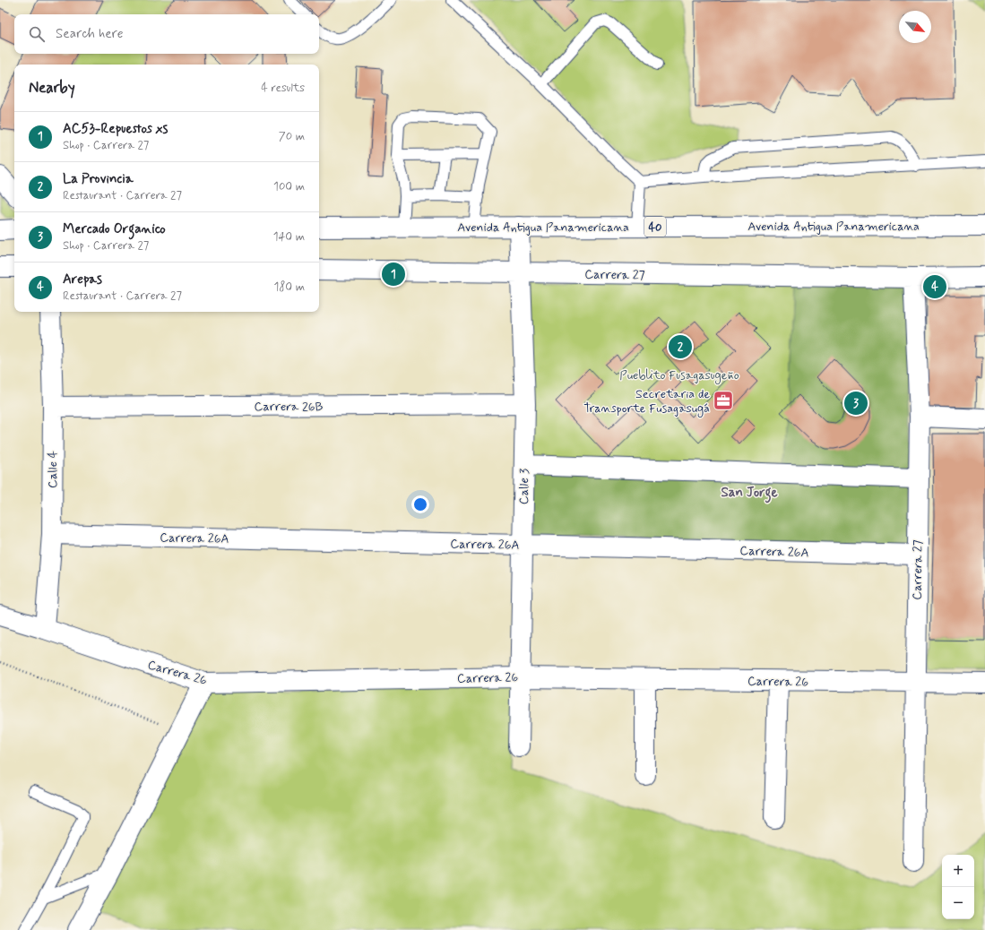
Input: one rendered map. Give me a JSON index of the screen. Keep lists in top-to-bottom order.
{
  "streets": {
    "street": [
      "Avenida Antigua Panamericana",
      "40",
      "Carrera 27",
      "Carrera 26B",
      "Calle 4",
      "Calle 3",
      "Carrera 26A",
      "Carrera 26"
    ]
  },
  "crossings": [
    ["Avenida Antigua Panamericana", "Calle 3"],
    ["Carrera 27", "Calle 3"],
    ["Carrera 27", "Carrera 26A"],
    ["Carrera 27", "Carrera 26"],
    ["Carrera 26B", "Calle 4"],
    ["Carrera 26B", "Calle 3"],
    ["Calle 4", "Carrera 26A"],
    ["Calle 4", "Carrera 26"],
    ["Calle 3", "Carrera 26A"],
    ["Calle 3", "Carrera 26"]
  ],
  "districts": ["San Jorge"],
  "parks": ["Pueblito Fusagasugeño"],
  "places": {
    "office": ["Secretaria de Transporte Fusagasugá"]
  },
  "north": "bottom right",
  "page": {
    "search": "Search here",
    "heading": ["Nearby", "4 results"],
    "list": [
      {
        "mark": "1",
        "name": "AC53-Repuestos xs",
        "note": "Shop · Carrera 27",
        "value": "70 m"
      },
      {
        "mark": "2",
        "name": "La Provincia",
        "note": "Restaurant · Carrera 27",
        "value": "100 m"
      },
      {
        "mark": "3",
        "name": "Mercado Organico",
        "note": "Shop · Carrera 27",
        "value": "140 m"
      },
      {
        "mark": "4",
        "name": "Arepas",
        "note": "Restaurant · Carrera 27",
        "value": "180 m"
      }
    ],
    "pins": [
      "1",
      "4",
      "2",
      "3"
    ],
    "map_buttons": ["+", "−"]
  }
}
